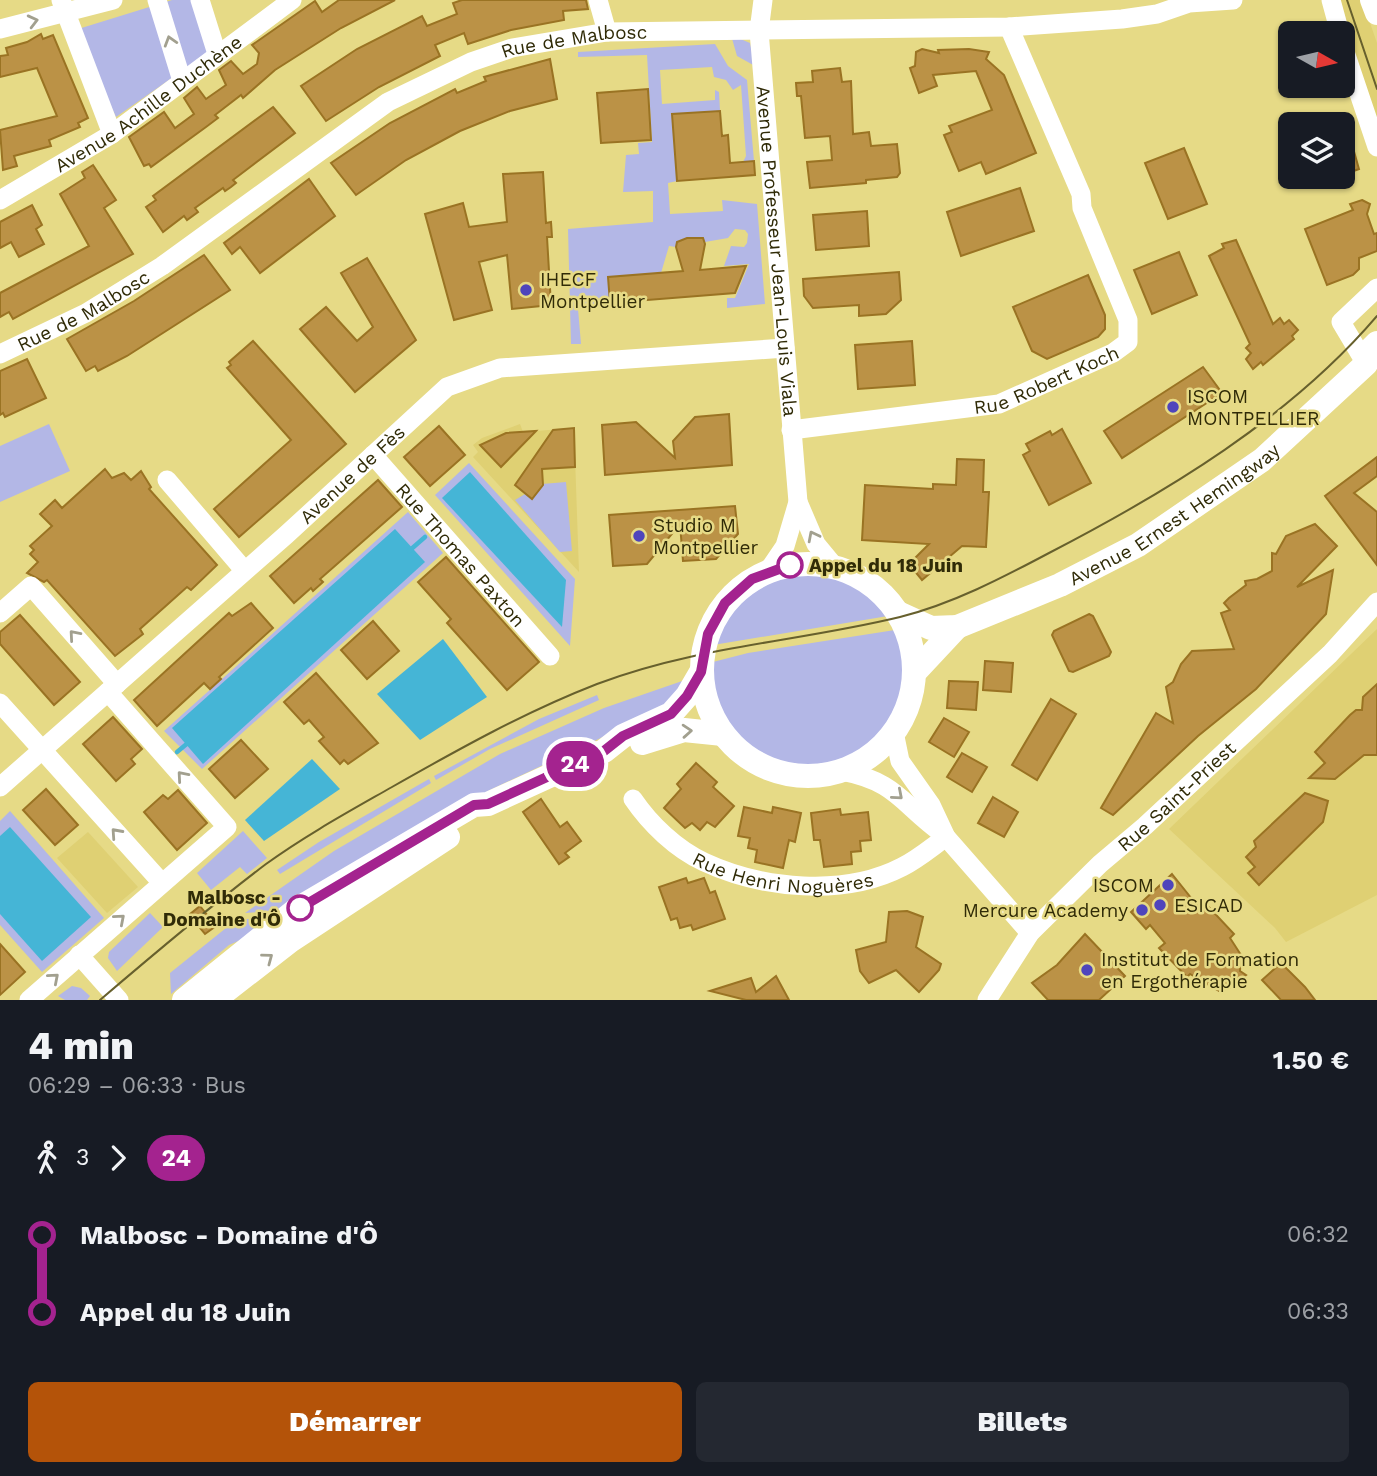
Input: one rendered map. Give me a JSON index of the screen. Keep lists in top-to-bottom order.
{
  "streets": {
    "main road": ["Avenue Ernest Hemingway"],
    "street": [
      "Rue de Malbosc",
      "Avenue Achille Duchène",
      "Avenue Professeur Jean-Louis Viala",
      "Rue Robert Koch",
      "Avenue de Fès",
      "Rue Thomas Paxton",
      "Rue Saint-Priest",
      "Rue Henri Noguères"
    ]
  },
  "crossings": [
    ["Rue de Malbosc", "Avenue Professeur Jean-Louis Viala"],
    ["Rue de Malbosc", "Rue Robert Koch"],
    ["Avenue Professeur Jean-Louis Viala", "Rue Robert Koch"],
    ["Avenue Professeur Jean-Louis Viala", "Avenue de Fès"],
    ["Avenue Professeur Jean-Louis Viala", "Avenue Ernest Hemingway"],
    ["Avenue de Fès", "Rue Thomas Paxton"]
  ],
  "places": [
    "IHECF Montpellier",
    "ISCOM MONTPELLIER",
    "Studio M Montpellier",
    "Appel du 18 Juin",
    "ISCOM",
    "ESICAD",
    "Malbosc - Domaine d'Ô",
    "Mercure Academy",
    "Institut de Formation en Ergothérapie"
  ],
  "lines": ["bus line 24"],
  "north": "right",
  "page": {
    "on_map": "24",
    "heading": ["4 min", "06:29 – 06:33 · Bus", "1.50 €"],
    "legs": ["3", "24"],
    "list": [
      {
        "name": "Malbosc - Domaine d'Ô",
        "value": "06:32"
      },
      {
        "name": "Appel du 18 Juin",
        "value": "06:33"
      }
    ],
    "buttons": ["Démarrer", "Billets"]
  }
}
